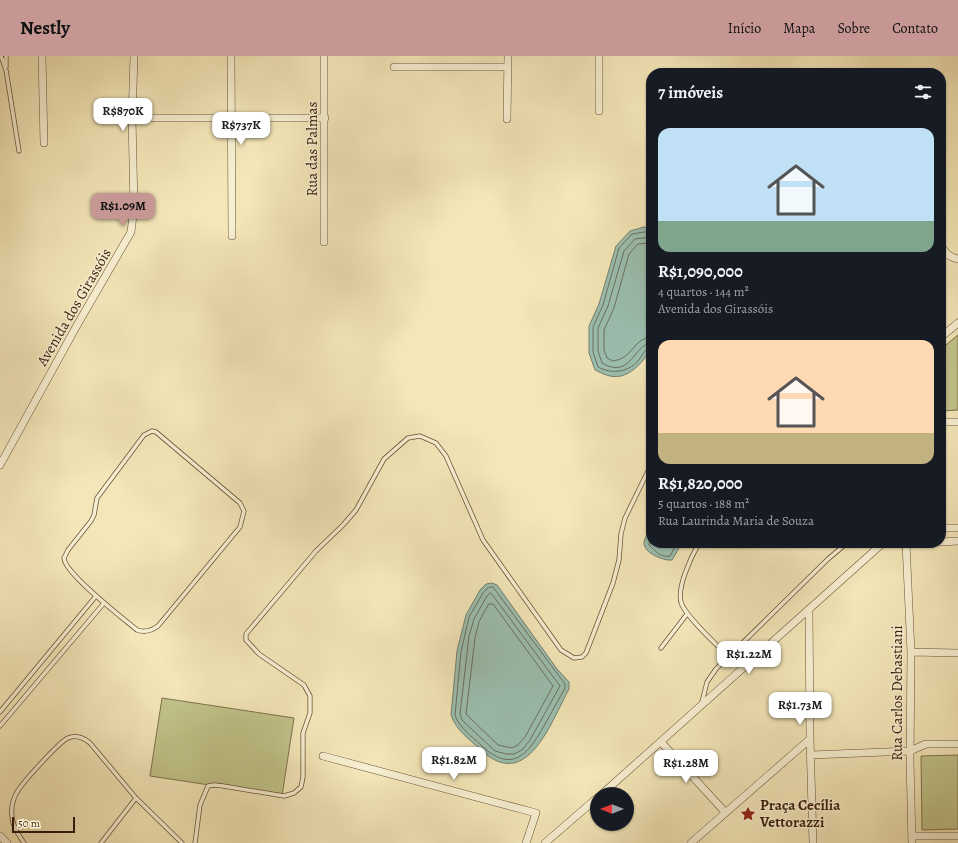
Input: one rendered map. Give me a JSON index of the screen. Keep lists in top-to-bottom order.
{
  "streets": {
    "street": ["Rua das Palmas", "Avenida dos Girassóis", "Rua Carlos Debastiani"]
  },
  "places": {
    "place": ["Praça Cecília Vettorazzi"]
  },
  "scale_bar": "50 m",
  "north": "left",
  "page": {
    "header": "Nestly",
    "nav": [
      "Início",
      "Mapa",
      "Sobre",
      "Contato"
    ],
    "heading": "7 imóveis",
    "price": [
      "R$870K",
      "R$737K",
      "R$1.09M",
      "R$1.22M",
      "R$1.73M",
      "R$1.82M",
      "R$1.28M"
    ],
    "list": [
      {
        "name": "R$1,090,000",
        "note": "4 quartos · 144 m² · Avenida dos Girassóis"
      },
      {
        "name": "R$1,820,000",
        "note": "5 quartos · 188 m² · Rua Laurinda Maria de Souza"
      }
    ],
    "scale": "50 m"
  }
}
